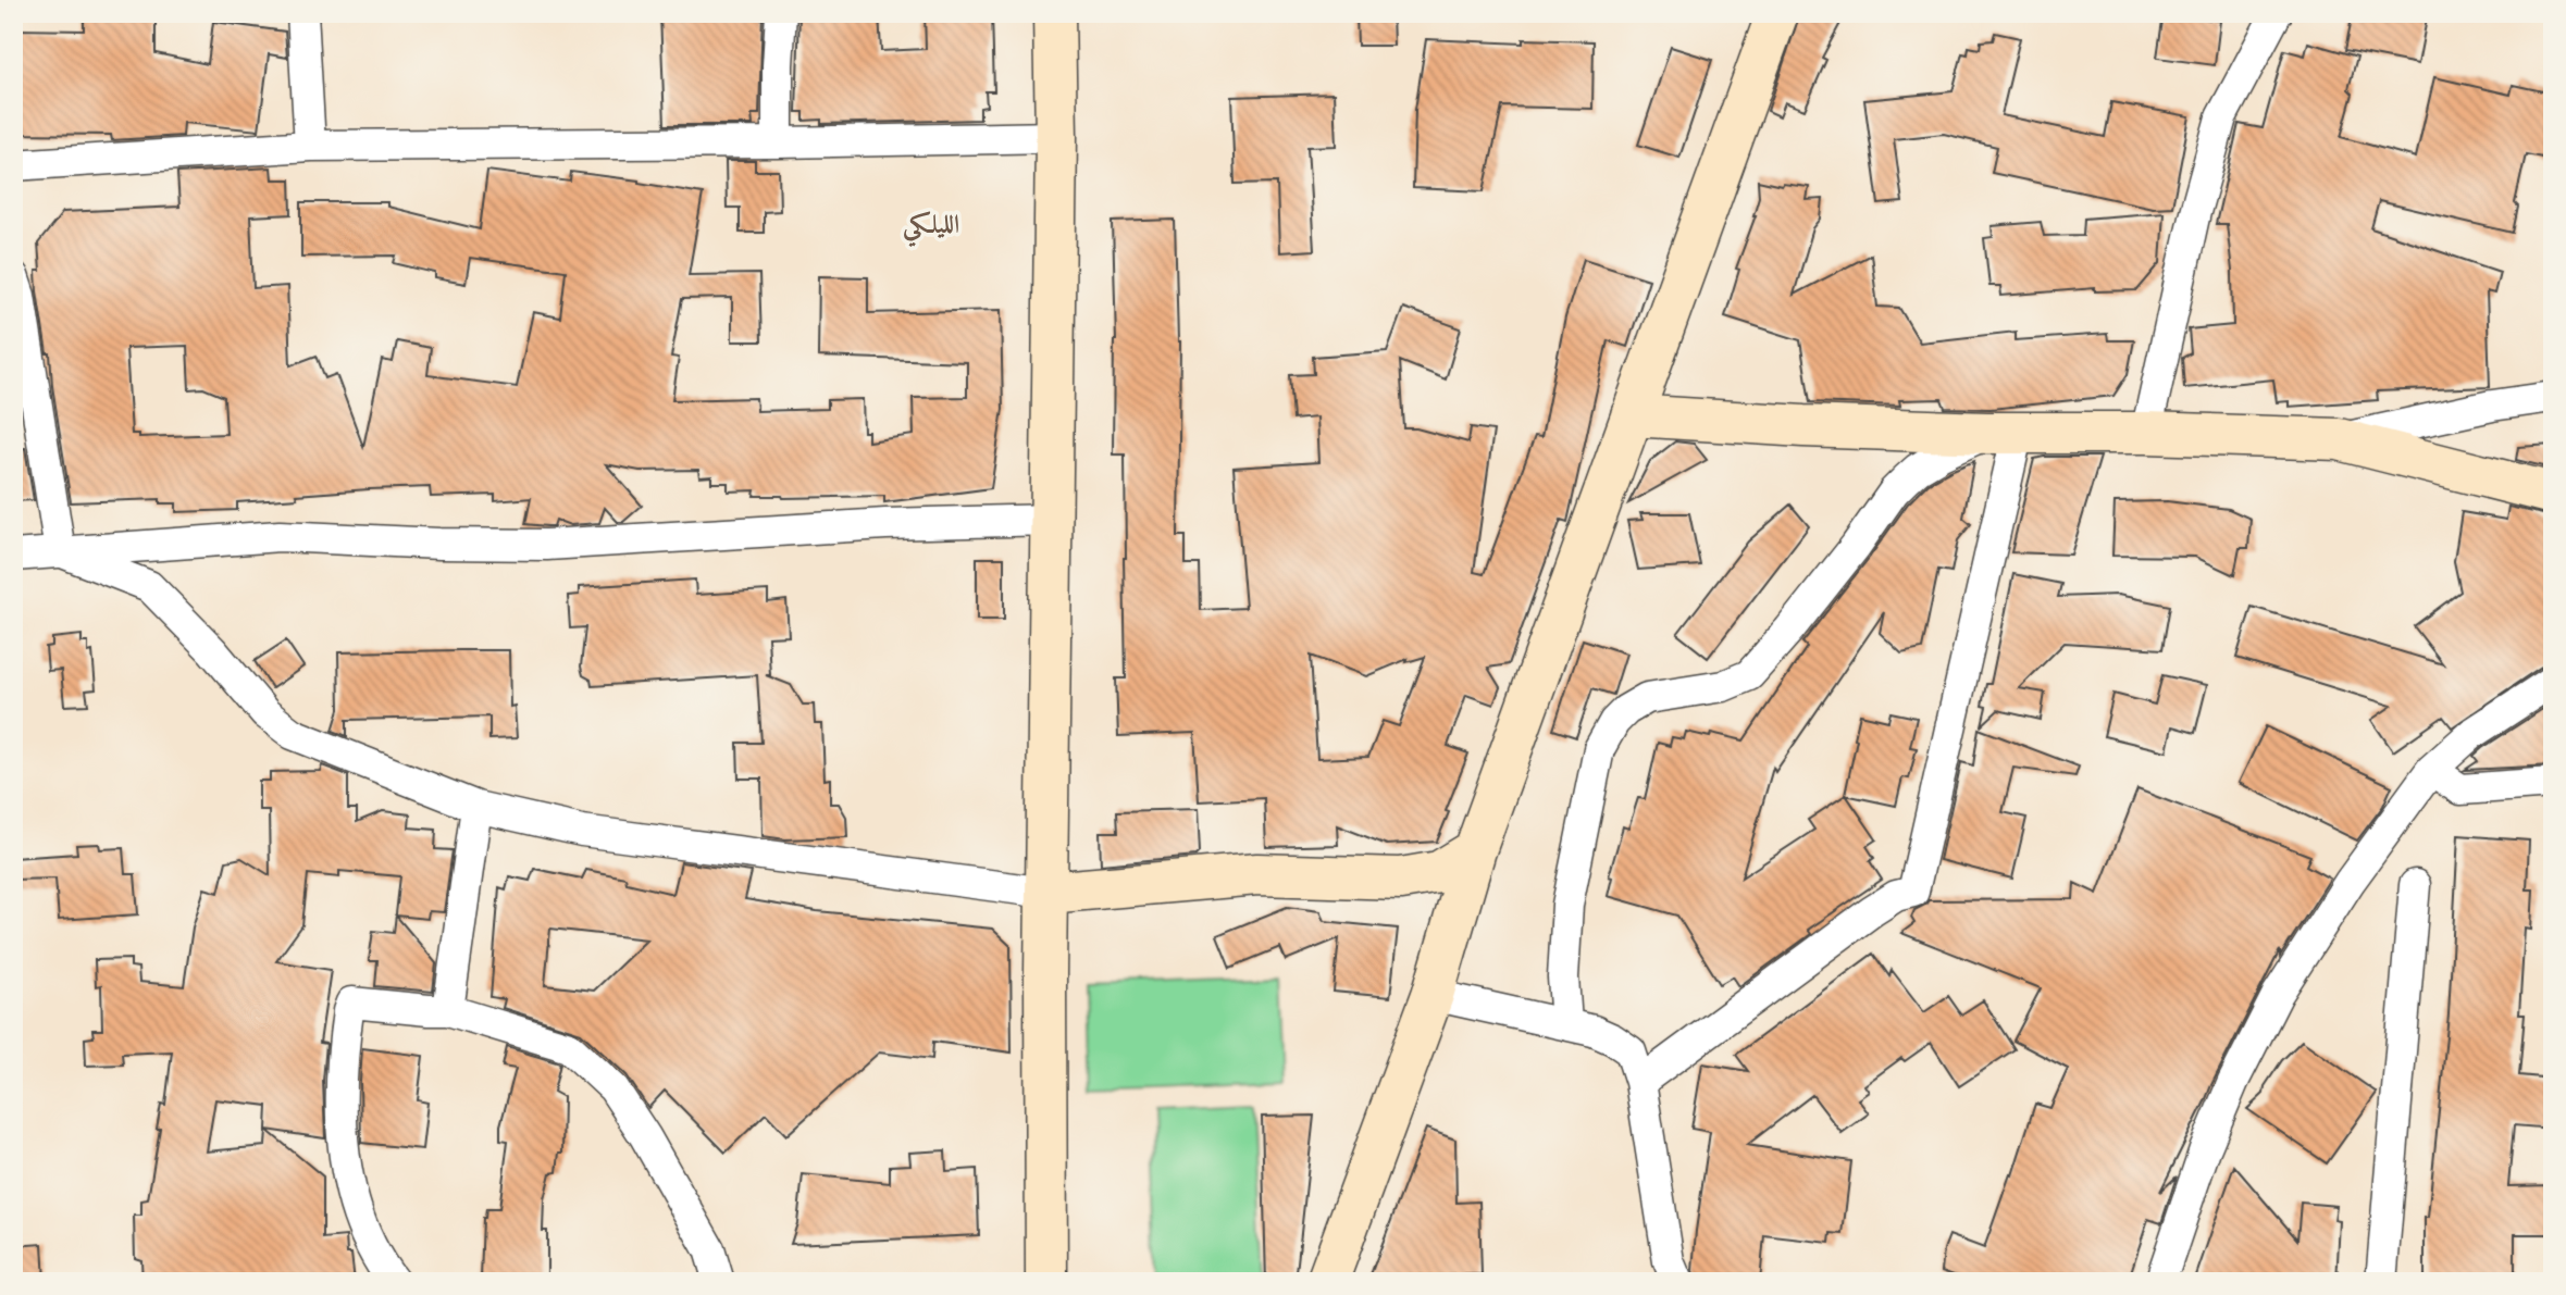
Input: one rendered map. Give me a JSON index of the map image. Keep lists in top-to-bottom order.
{
  "districts": ["الليلكي"]
}
